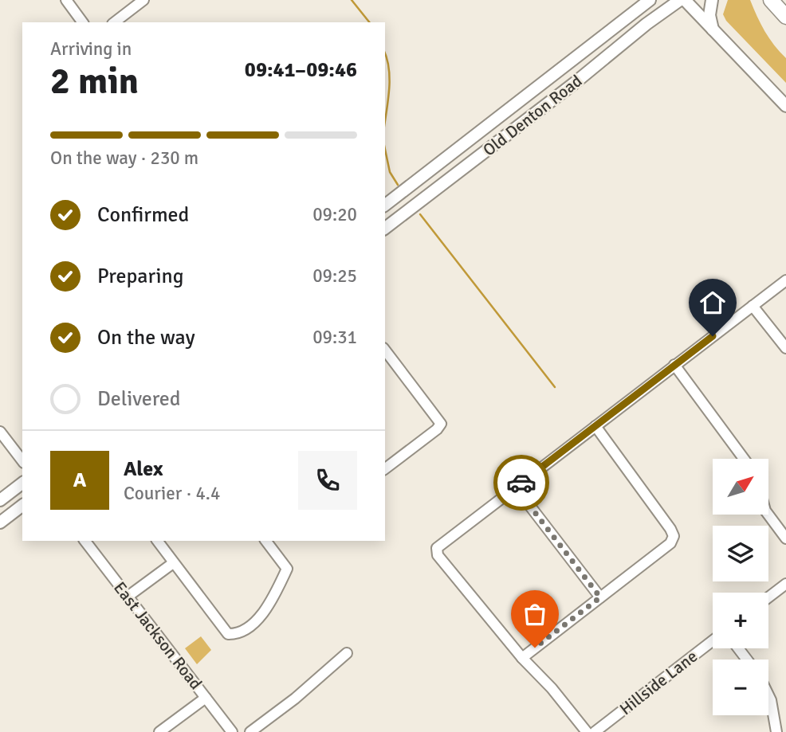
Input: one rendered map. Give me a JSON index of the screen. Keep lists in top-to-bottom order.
{
  "streets": {
    "main road": ["Old Denton Road"],
    "street": ["East Jackson Road", "Hillside Lane"]
  },
  "north": "top right",
  "page": {
    "heading": ["2 min", "Arriving in", "09:41–09:46"],
    "panel": ["Alex", "Courier · 4.4"],
    "bar": "On the way · 230 m",
    "list": [
      ["Confirmed", "09:20"],
      ["Preparing", "09:25"],
      ["On the way", "09:31"],
      "Delivered"
    ],
    "round": "A",
    "map_buttons": ["+", "−"]
  }
}
